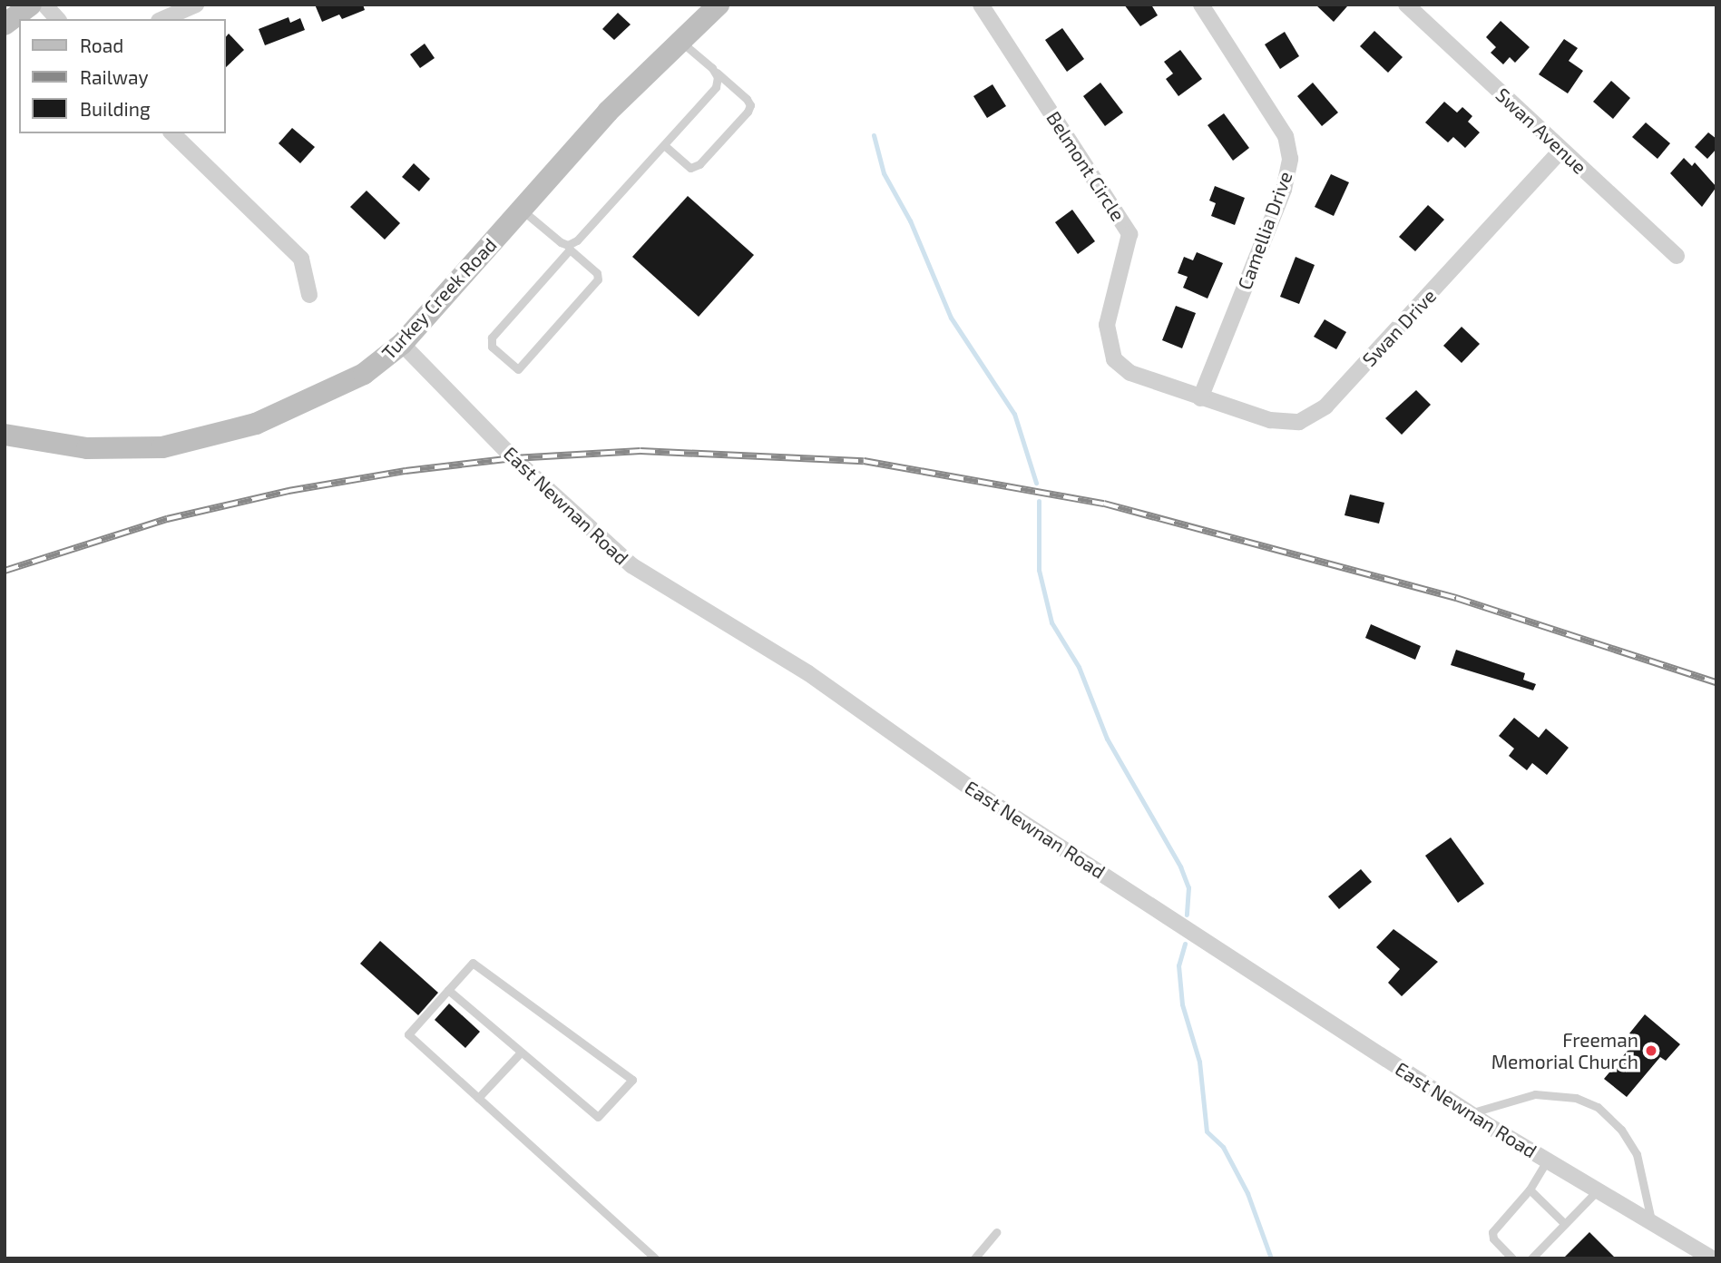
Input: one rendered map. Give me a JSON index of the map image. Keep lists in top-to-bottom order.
{
  "streets": {
    "street": [
      "Swan Avenue",
      "Belmont Circle",
      "Camellia Drive",
      "Turkey Creek Road",
      "Swan Drive",
      "East Newnan Road"
    ]
  },
  "crossings": [
    ["Swan Avenue", "Swan Drive"],
    ["Belmont Circle", "Camellia Drive"],
    ["Belmont Circle", "Swan Drive"],
    ["Camellia Drive", "Swan Drive"],
    ["Turkey Creek Road", "East Newnan Road"]
  ],
  "places": ["Freeman Memorial Church"],
  "legend": ["Road", "Railway", "Building"]
}
